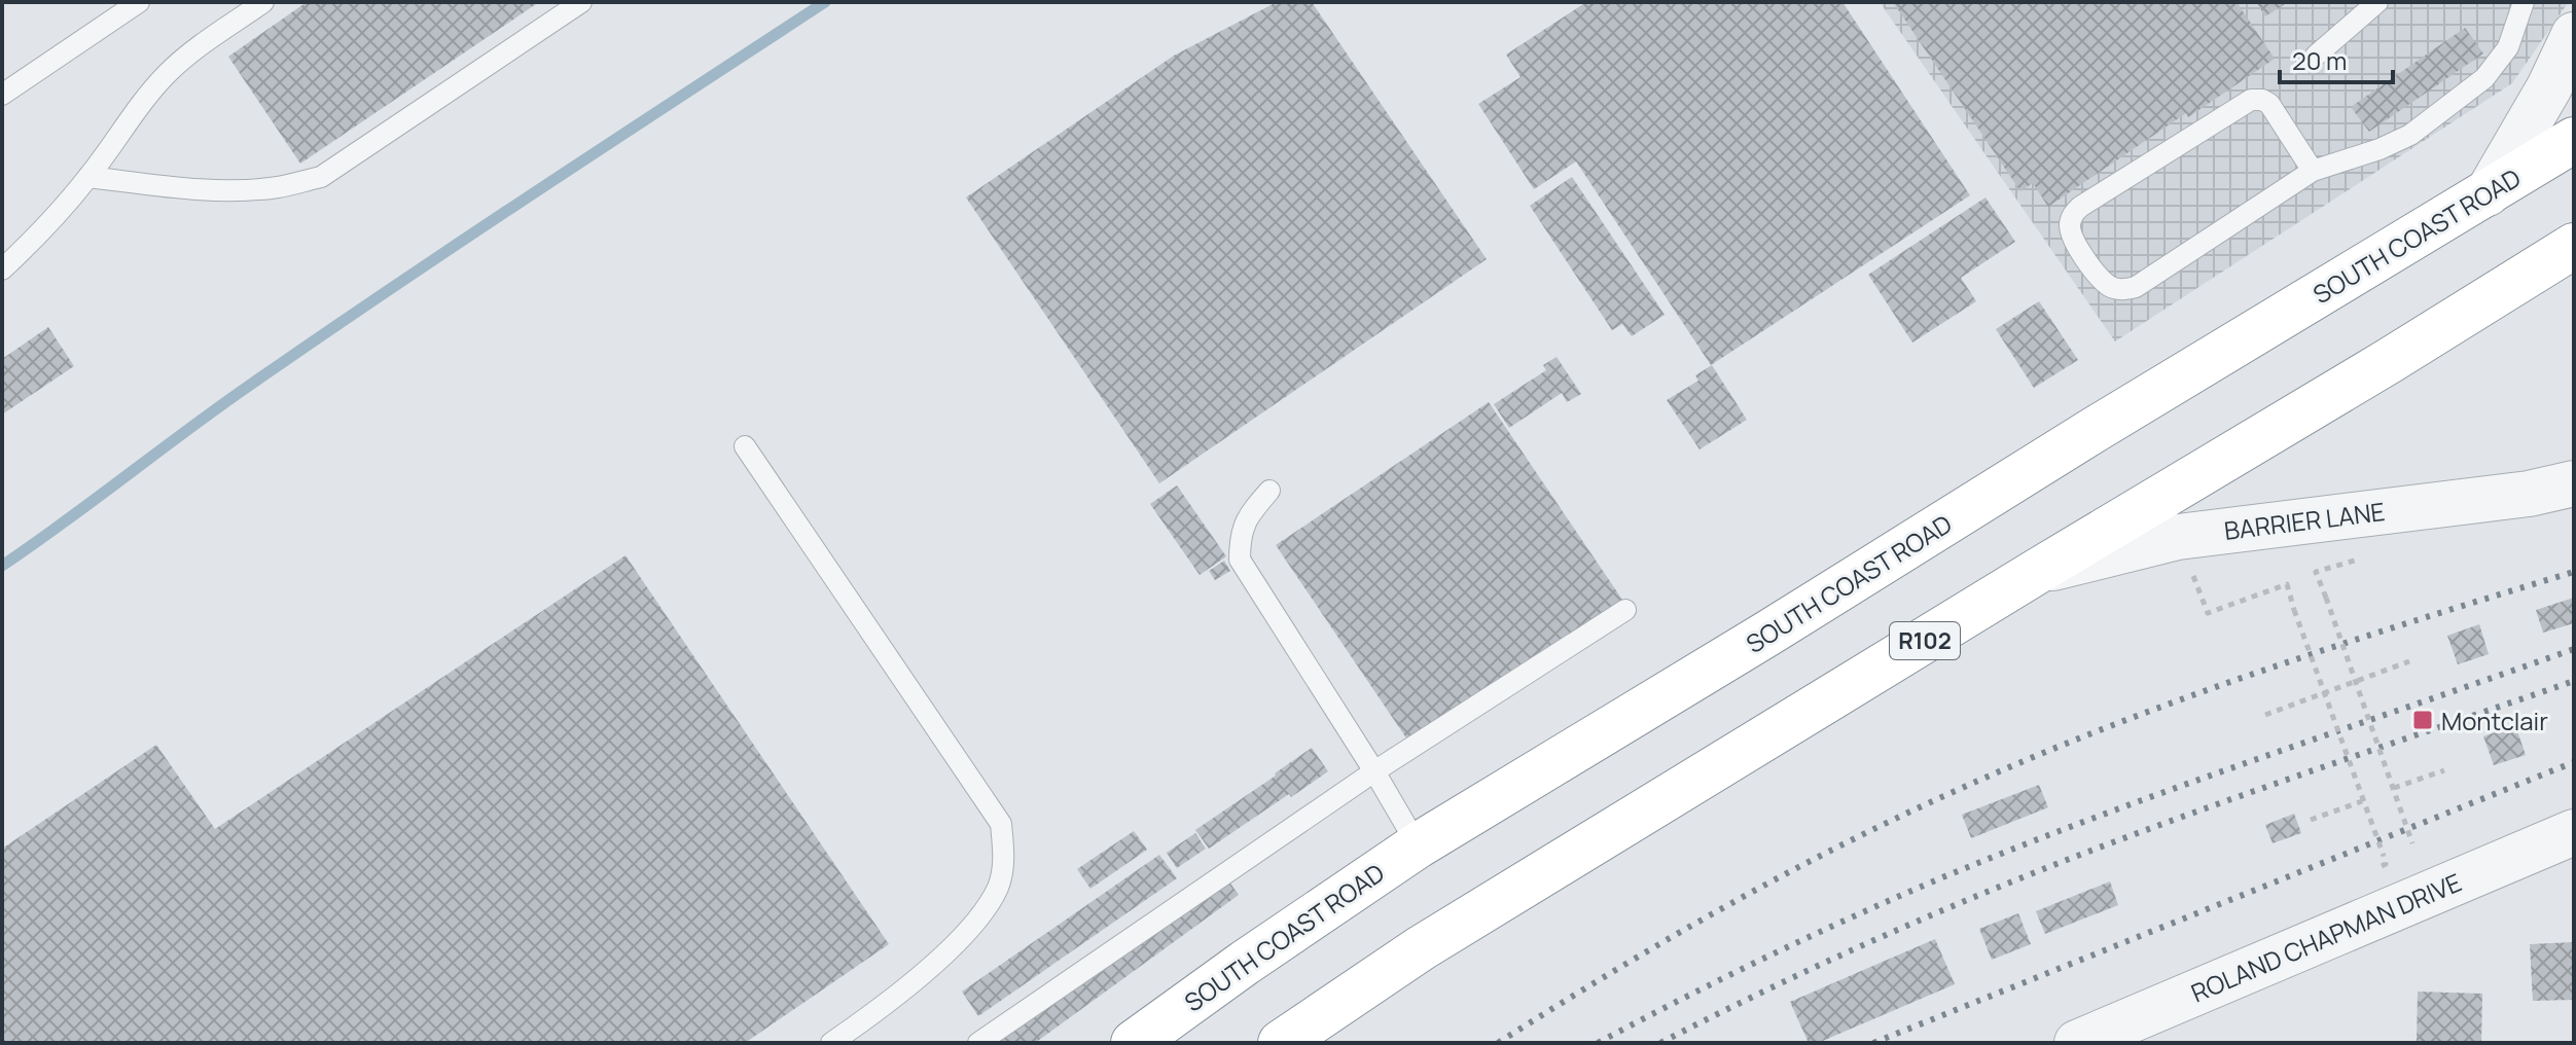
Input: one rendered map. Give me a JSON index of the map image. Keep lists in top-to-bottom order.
{
  "streets": {
    "highway": ["SOUTH COAST ROAD", "R102"],
    "street": ["BARRIER LANE", "ROLAND CHAPMAN DRIVE"]
  },
  "crossings": [
    ["BARRIER LANE", "R102"]
  ],
  "places": {
    "transit": ["Montclair"]
  },
  "scale_bar": "20 m"
}
